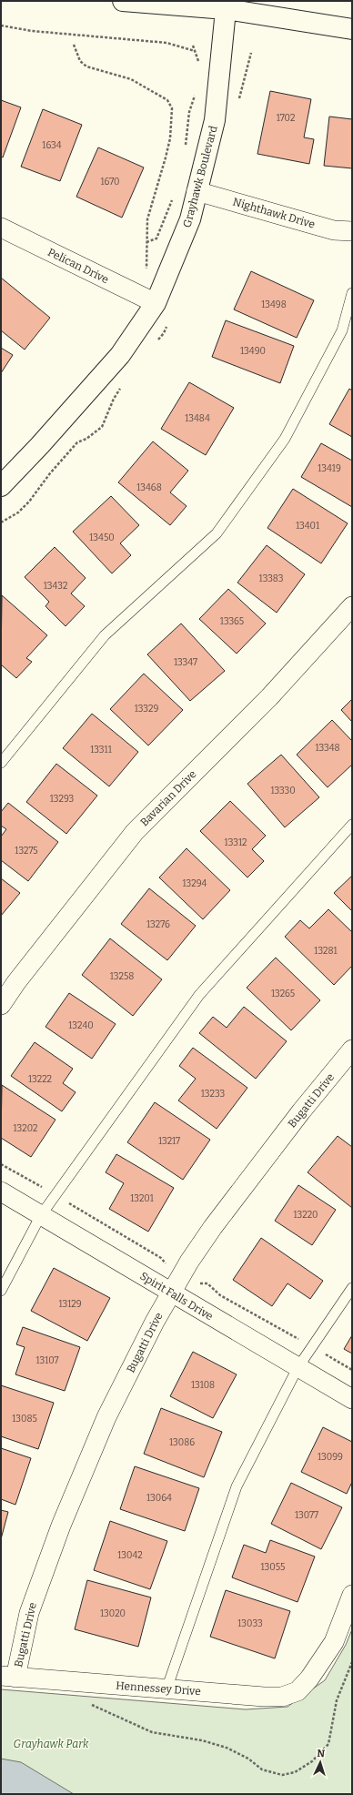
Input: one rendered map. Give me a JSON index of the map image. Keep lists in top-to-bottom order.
{
  "streets": {
    "street": [
      "Grayhawk Boulevard",
      "Nighthawk Drive",
      "Pelican Drive",
      "Bavarian Drive",
      "Bugatti Drive",
      "Spirit Falls Drive",
      "Hennessey Drive"
    ]
  },
  "crossings": [
    ["Grayhawk Boulevard", "Nighthawk Drive"],
    ["Grayhawk Boulevard", "Pelican Drive"],
    ["Bugatti Drive", "Spirit Falls Drive"],
    ["Bugatti Drive", "Hennessey Drive"]
  ],
  "parks": ["Grayhawk Park"],
  "house_numbers": [
    "1702",
    "1634",
    "1670",
    "13498",
    "13490",
    "13484",
    "13419",
    "13468",
    "13401",
    "13450",
    "13383",
    "13432",
    "13365",
    "13347",
    "13329",
    "13348",
    "13311",
    "13330",
    "13293",
    "13312",
    "13275",
    "13294",
    "13276",
    "13281",
    "13258",
    "13265",
    "13240",
    "13222",
    "13233",
    "13202",
    "13217",
    "13201",
    "13220",
    "13129",
    "13107",
    "13108",
    "13085",
    "13086",
    "13099",
    "13064",
    "13077",
    "13042",
    "13055",
    "13020",
    "13033"
  ],
  "north": "top"
}
